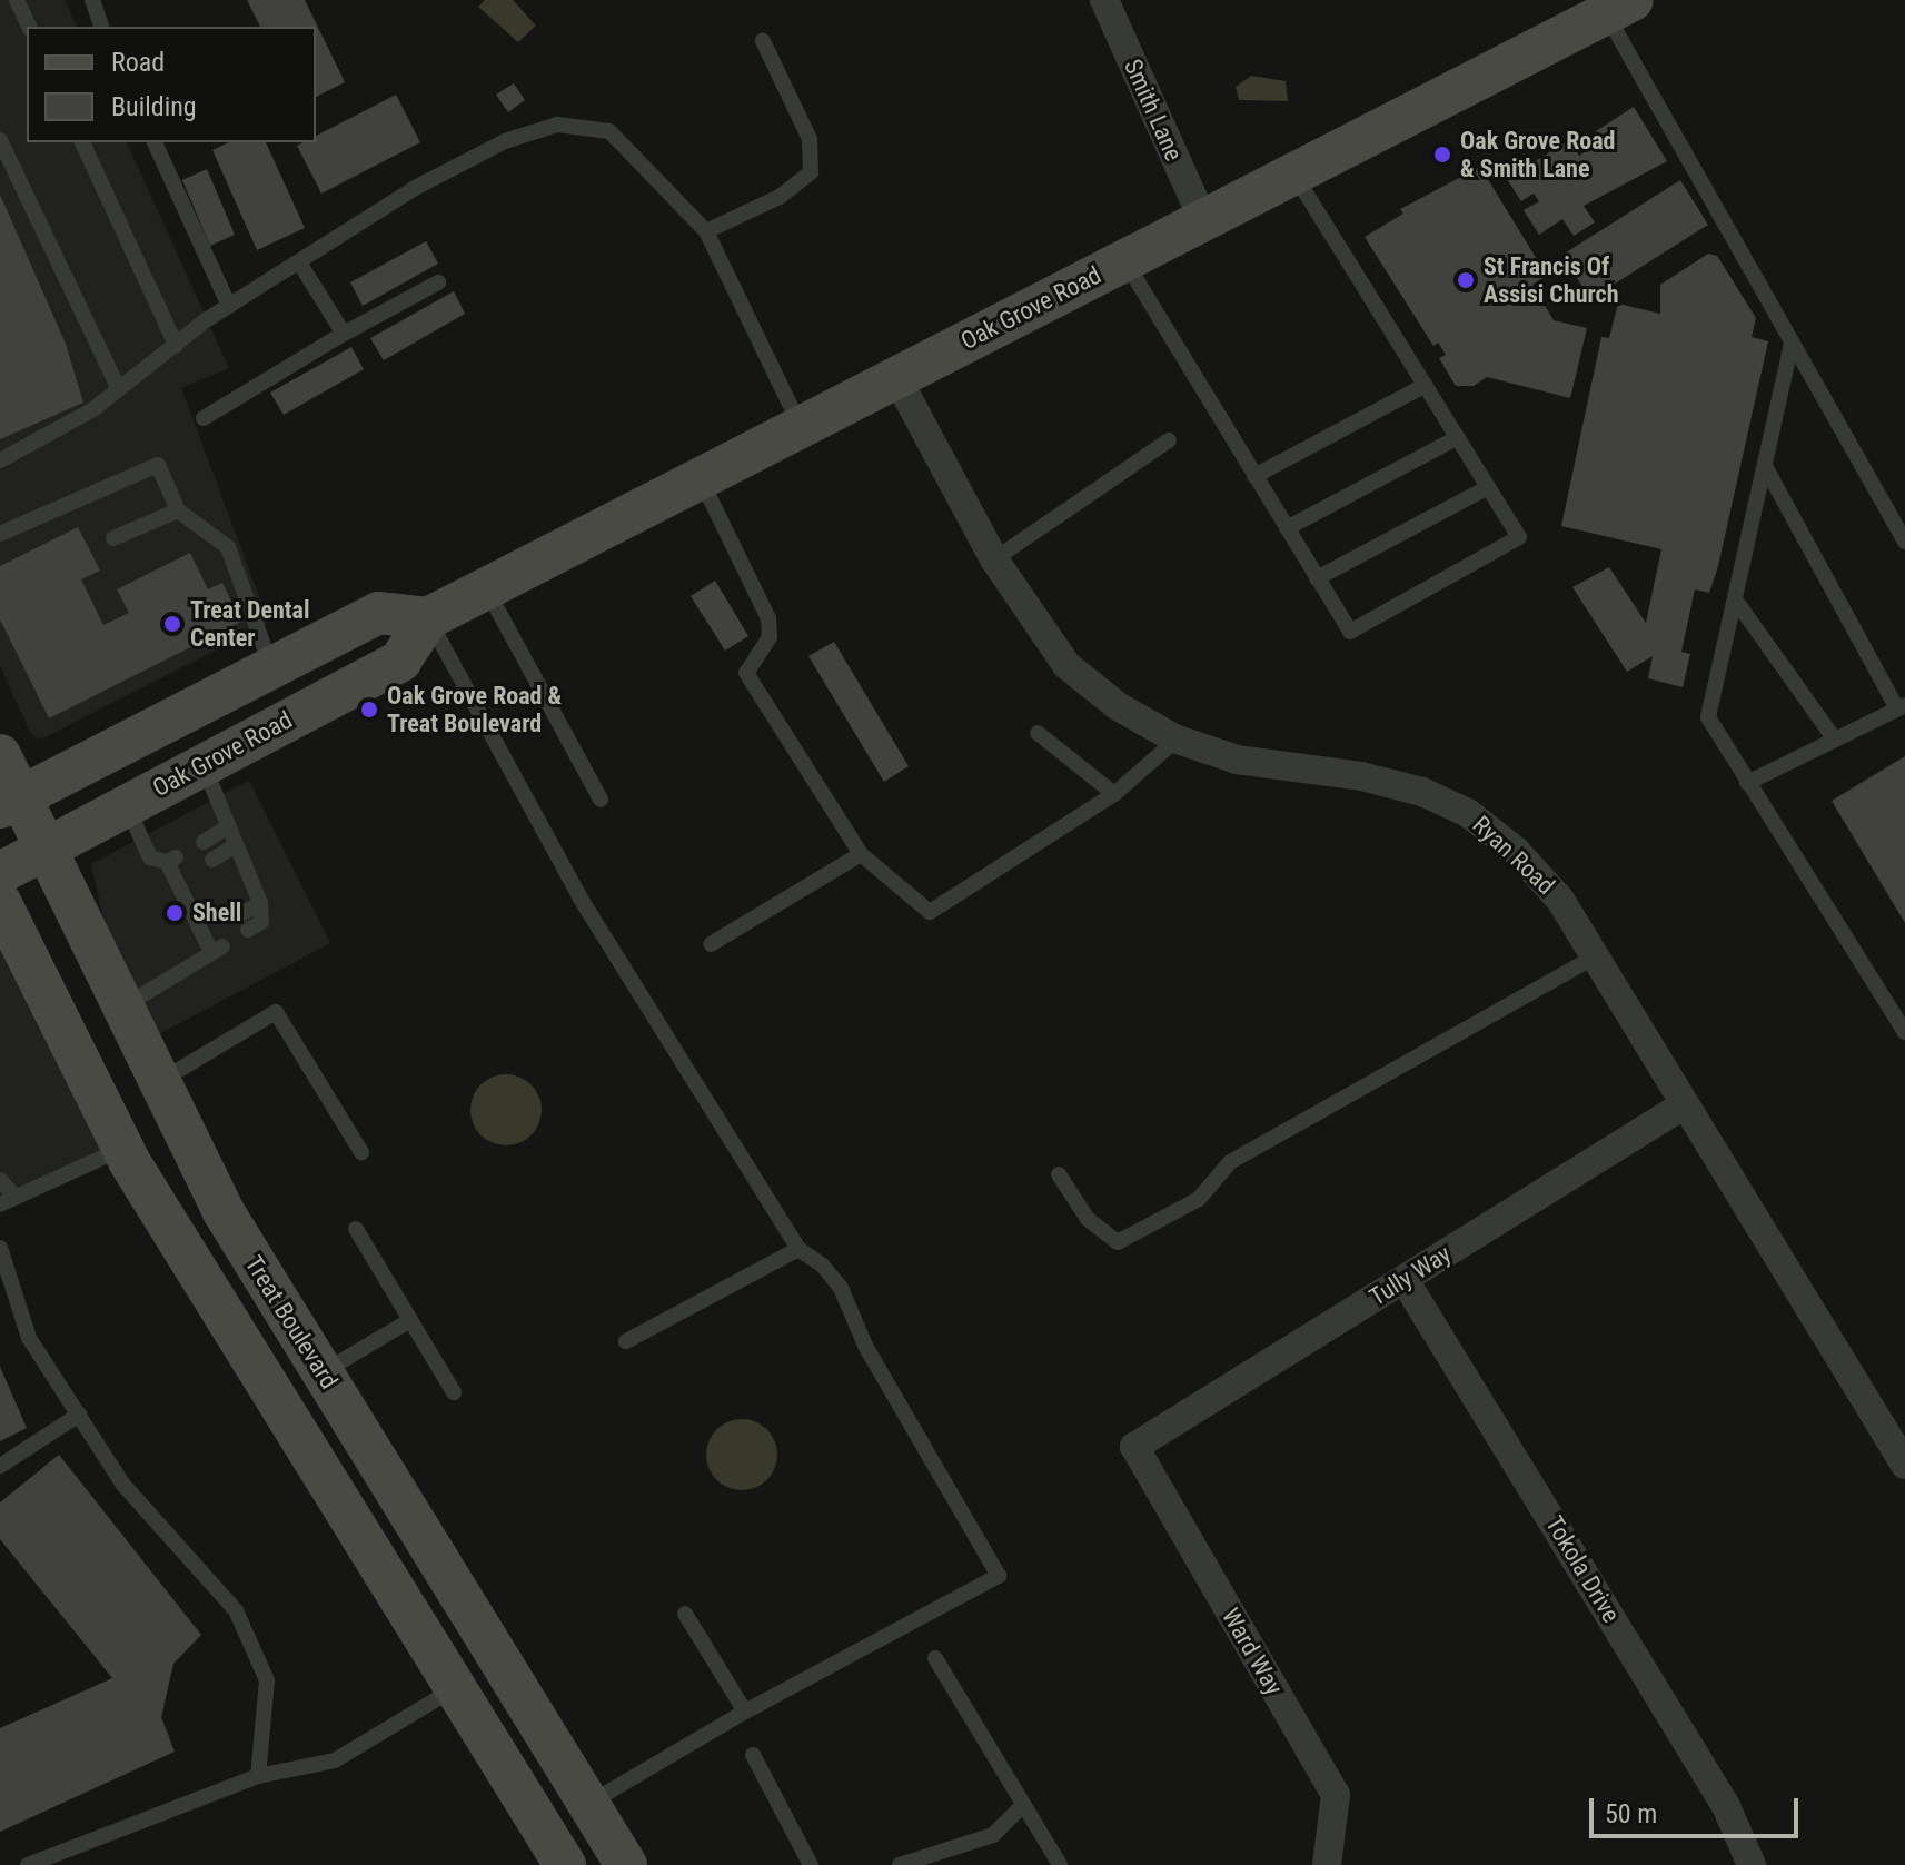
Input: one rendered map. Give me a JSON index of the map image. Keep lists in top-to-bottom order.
{
  "streets": {
    "main road": ["Oak Grove Road", "Treat Boulevard"],
    "street": [
      "Smith Lane",
      "Ryan Road",
      "Tully Way",
      "Tokola Drive",
      "Ward Way"
    ]
  },
  "crossings": [
    ["Smith Lane", "Oak Grove Road"],
    ["Oak Grove Road", "Ryan Road"],
    ["Oak Grove Road", "Treat Boulevard"],
    ["Ryan Road", "Tully Way"],
    ["Tully Way", "Tokola Drive"],
    ["Tully Way", "Ward Way"]
  ],
  "places": [
    "Oak Grove Road & Smith Lane",
    "St Francis Of Assisi Church",
    "Treat Dental Center",
    "Oak Grove Road & Treat Boulevard",
    "Shell"
  ],
  "legend": ["Road", "Building"],
  "scale_bar": "50 m"
}
